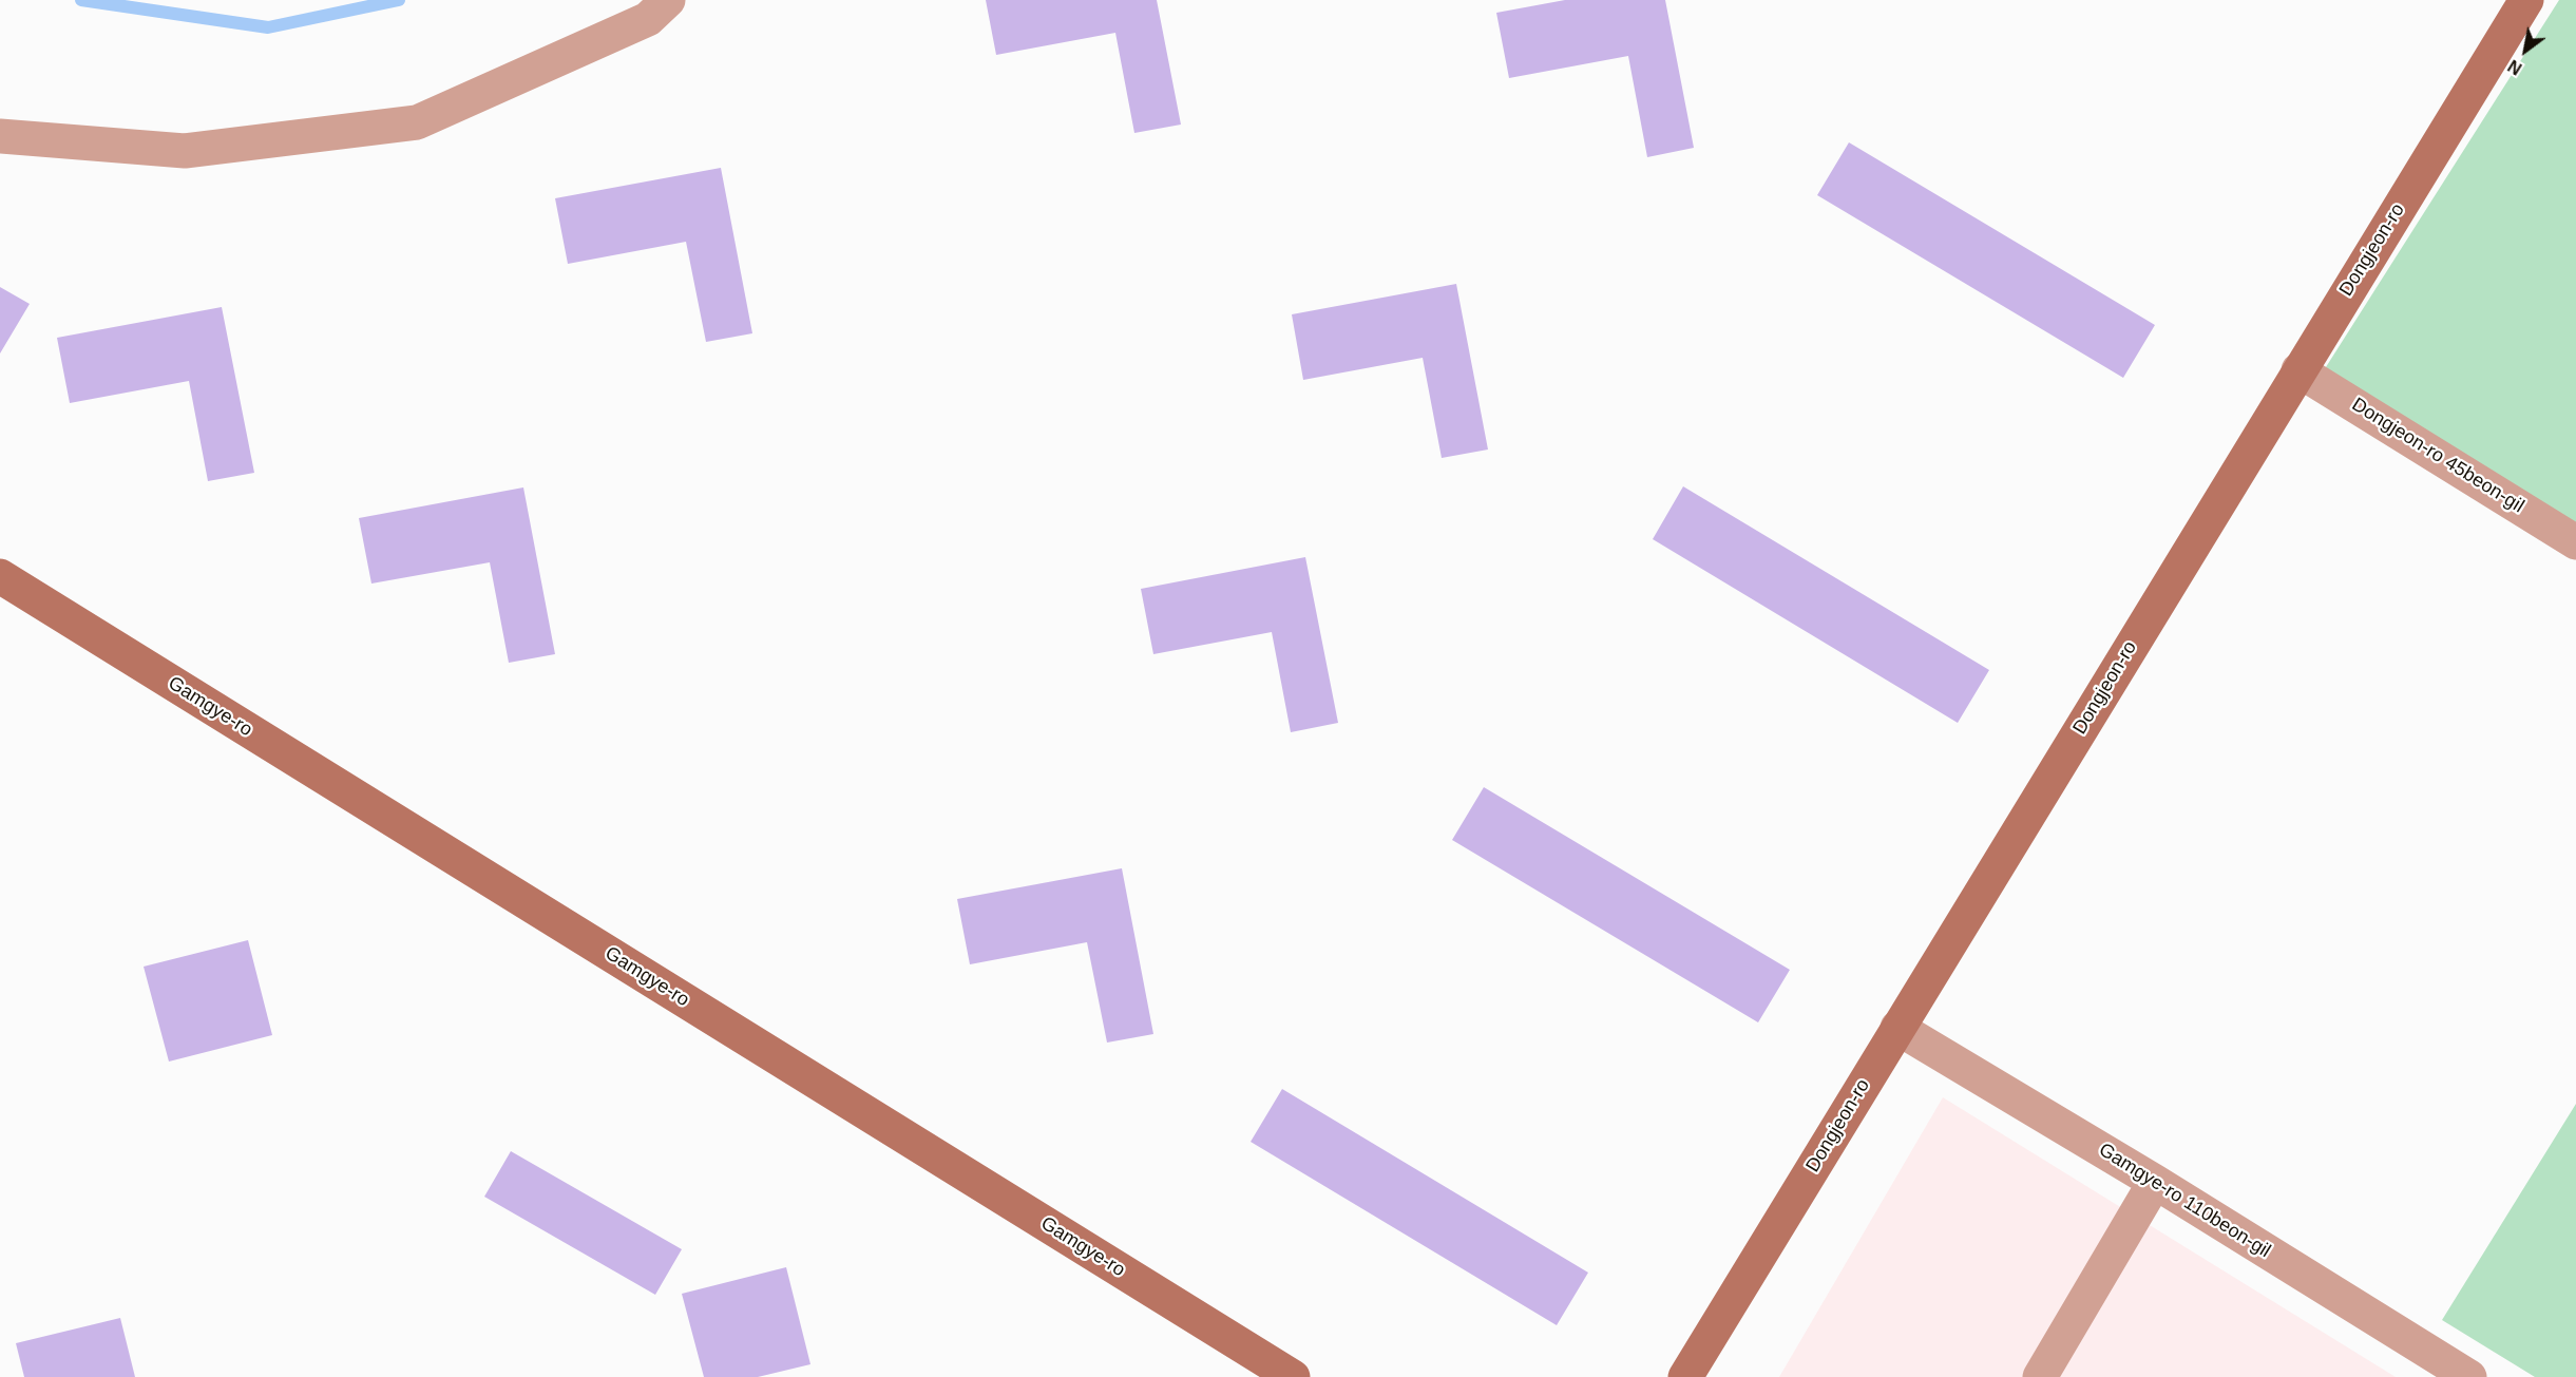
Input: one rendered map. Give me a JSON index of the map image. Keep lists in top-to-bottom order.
{
  "streets": {
    "street": [
      "Dongjeon-ro",
      "Dongjeon-ro 45beon-gil",
      "Gamgye-ro",
      "Gamgye-ro 110beon-gil"
    ]
  },
  "crossings": [
    ["Dongjeon-ro", "Dongjeon-ro 45beon-gil"],
    ["Dongjeon-ro", "Gamgye-ro 110beon-gil"]
  ],
  "north": "bottom left"
}
